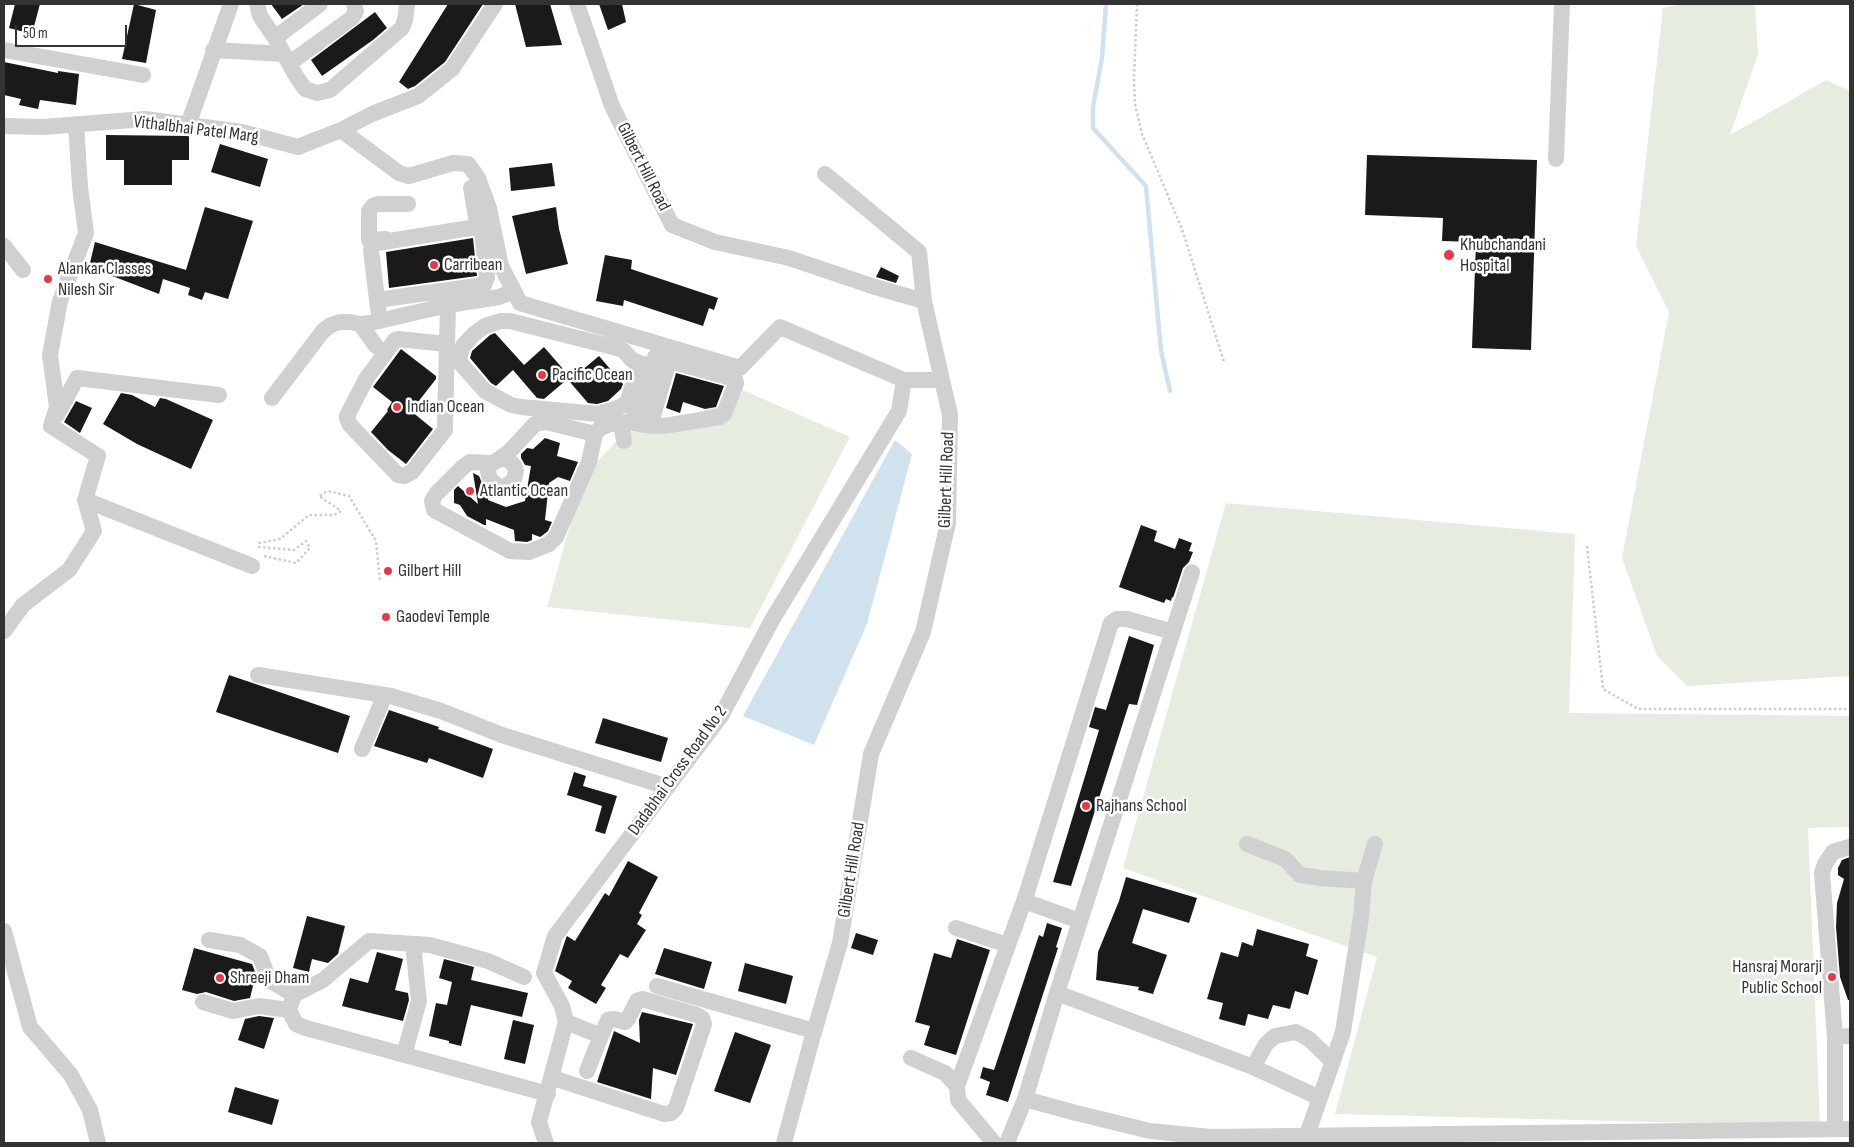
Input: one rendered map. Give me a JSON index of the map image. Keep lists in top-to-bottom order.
{
  "streets": {
    "street": ["Vithalbhai Patel Marg", "Gilbert Hill Road", "Dadabhai Cross Road No 2"]
  },
  "places": [
    "Khubchandani Hospital",
    "Carribean",
    "Alankar Classes Nilesh Sir",
    "Pacific Ocean",
    "Indian Ocean",
    "Atlantic Ocean",
    "Gilbert Hill",
    "Gaodevi Temple",
    "Rajhans School",
    "Hansraj Morarji Public School",
    "Shreeji Dham"
  ],
  "scale_bar": "50 m"
}
